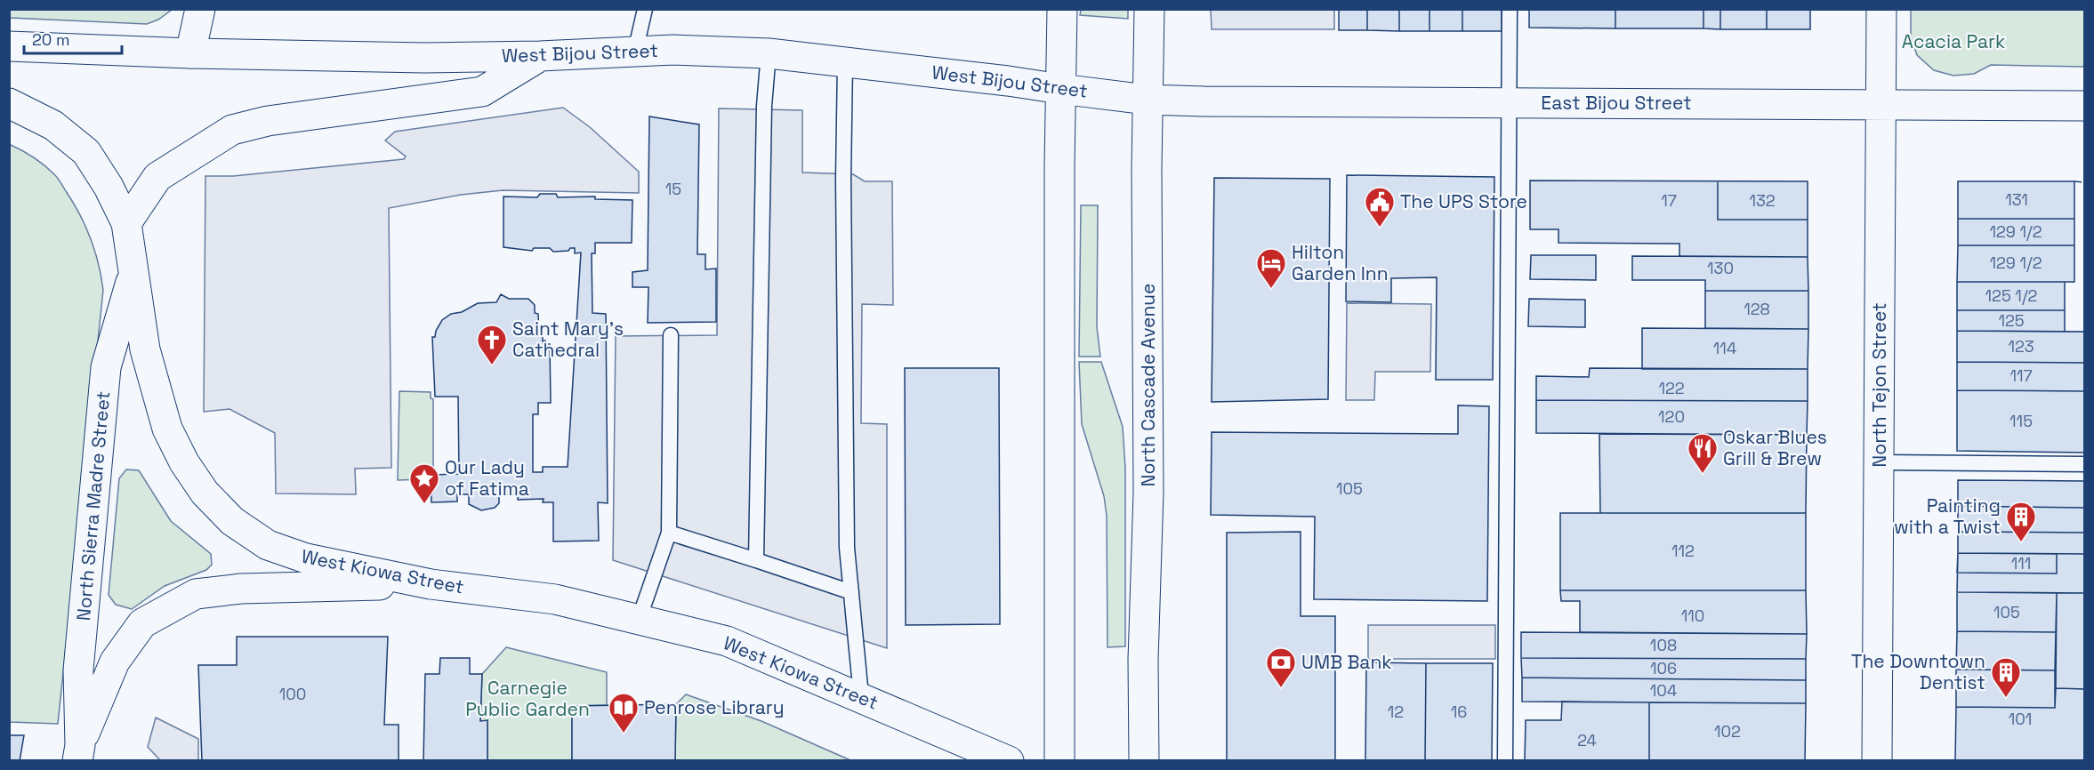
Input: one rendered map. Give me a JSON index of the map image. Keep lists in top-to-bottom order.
{
  "streets": {
    "main road": [
      "West Bijou Street",
      "East Bijou Street",
      "North Cascade Avenue",
      "North Tejon Street",
      "North Sierra Madre Street",
      "West Kiowa Street"
    ]
  },
  "crossings": [
    ["West Bijou Street", "East Bijou Street"],
    ["West Bijou Street", "North Cascade Avenue"],
    ["East Bijou Street", "North Cascade Avenue"],
    ["East Bijou Street", "North Tejon Street"],
    ["North Sierra Madre Street", "West Kiowa Street"]
  ],
  "parks": ["Acacia Park", "Carnegie Public Garden"],
  "places": {
    "public building": ["The UPS Store"],
    "hotel": ["Hilton Garden Inn"],
    "church": ["Saint Mary's Cathedral"],
    "restaurant": ["Oskar Blues Grill & Brew"],
    "place": ["Our Lady of Fatima"],
    "building": ["Painting with a Twist", "The Downtown Dentist"],
    "bank": ["UMB Bank"],
    "library": ["Penrose Library"]
  },
  "house_numbers": [
    "15",
    "131",
    "17",
    "132",
    "129 1/2",
    "129 1/2",
    "130",
    "125 1/2",
    "128",
    "125",
    "123",
    "114",
    "117",
    "122",
    "120",
    "115",
    "105",
    "112",
    "111",
    "105",
    "110",
    "108",
    "106",
    "104",
    "100",
    "12",
    "16",
    "101",
    "102",
    "24"
  ],
  "scale_bar": "20 m"
}
